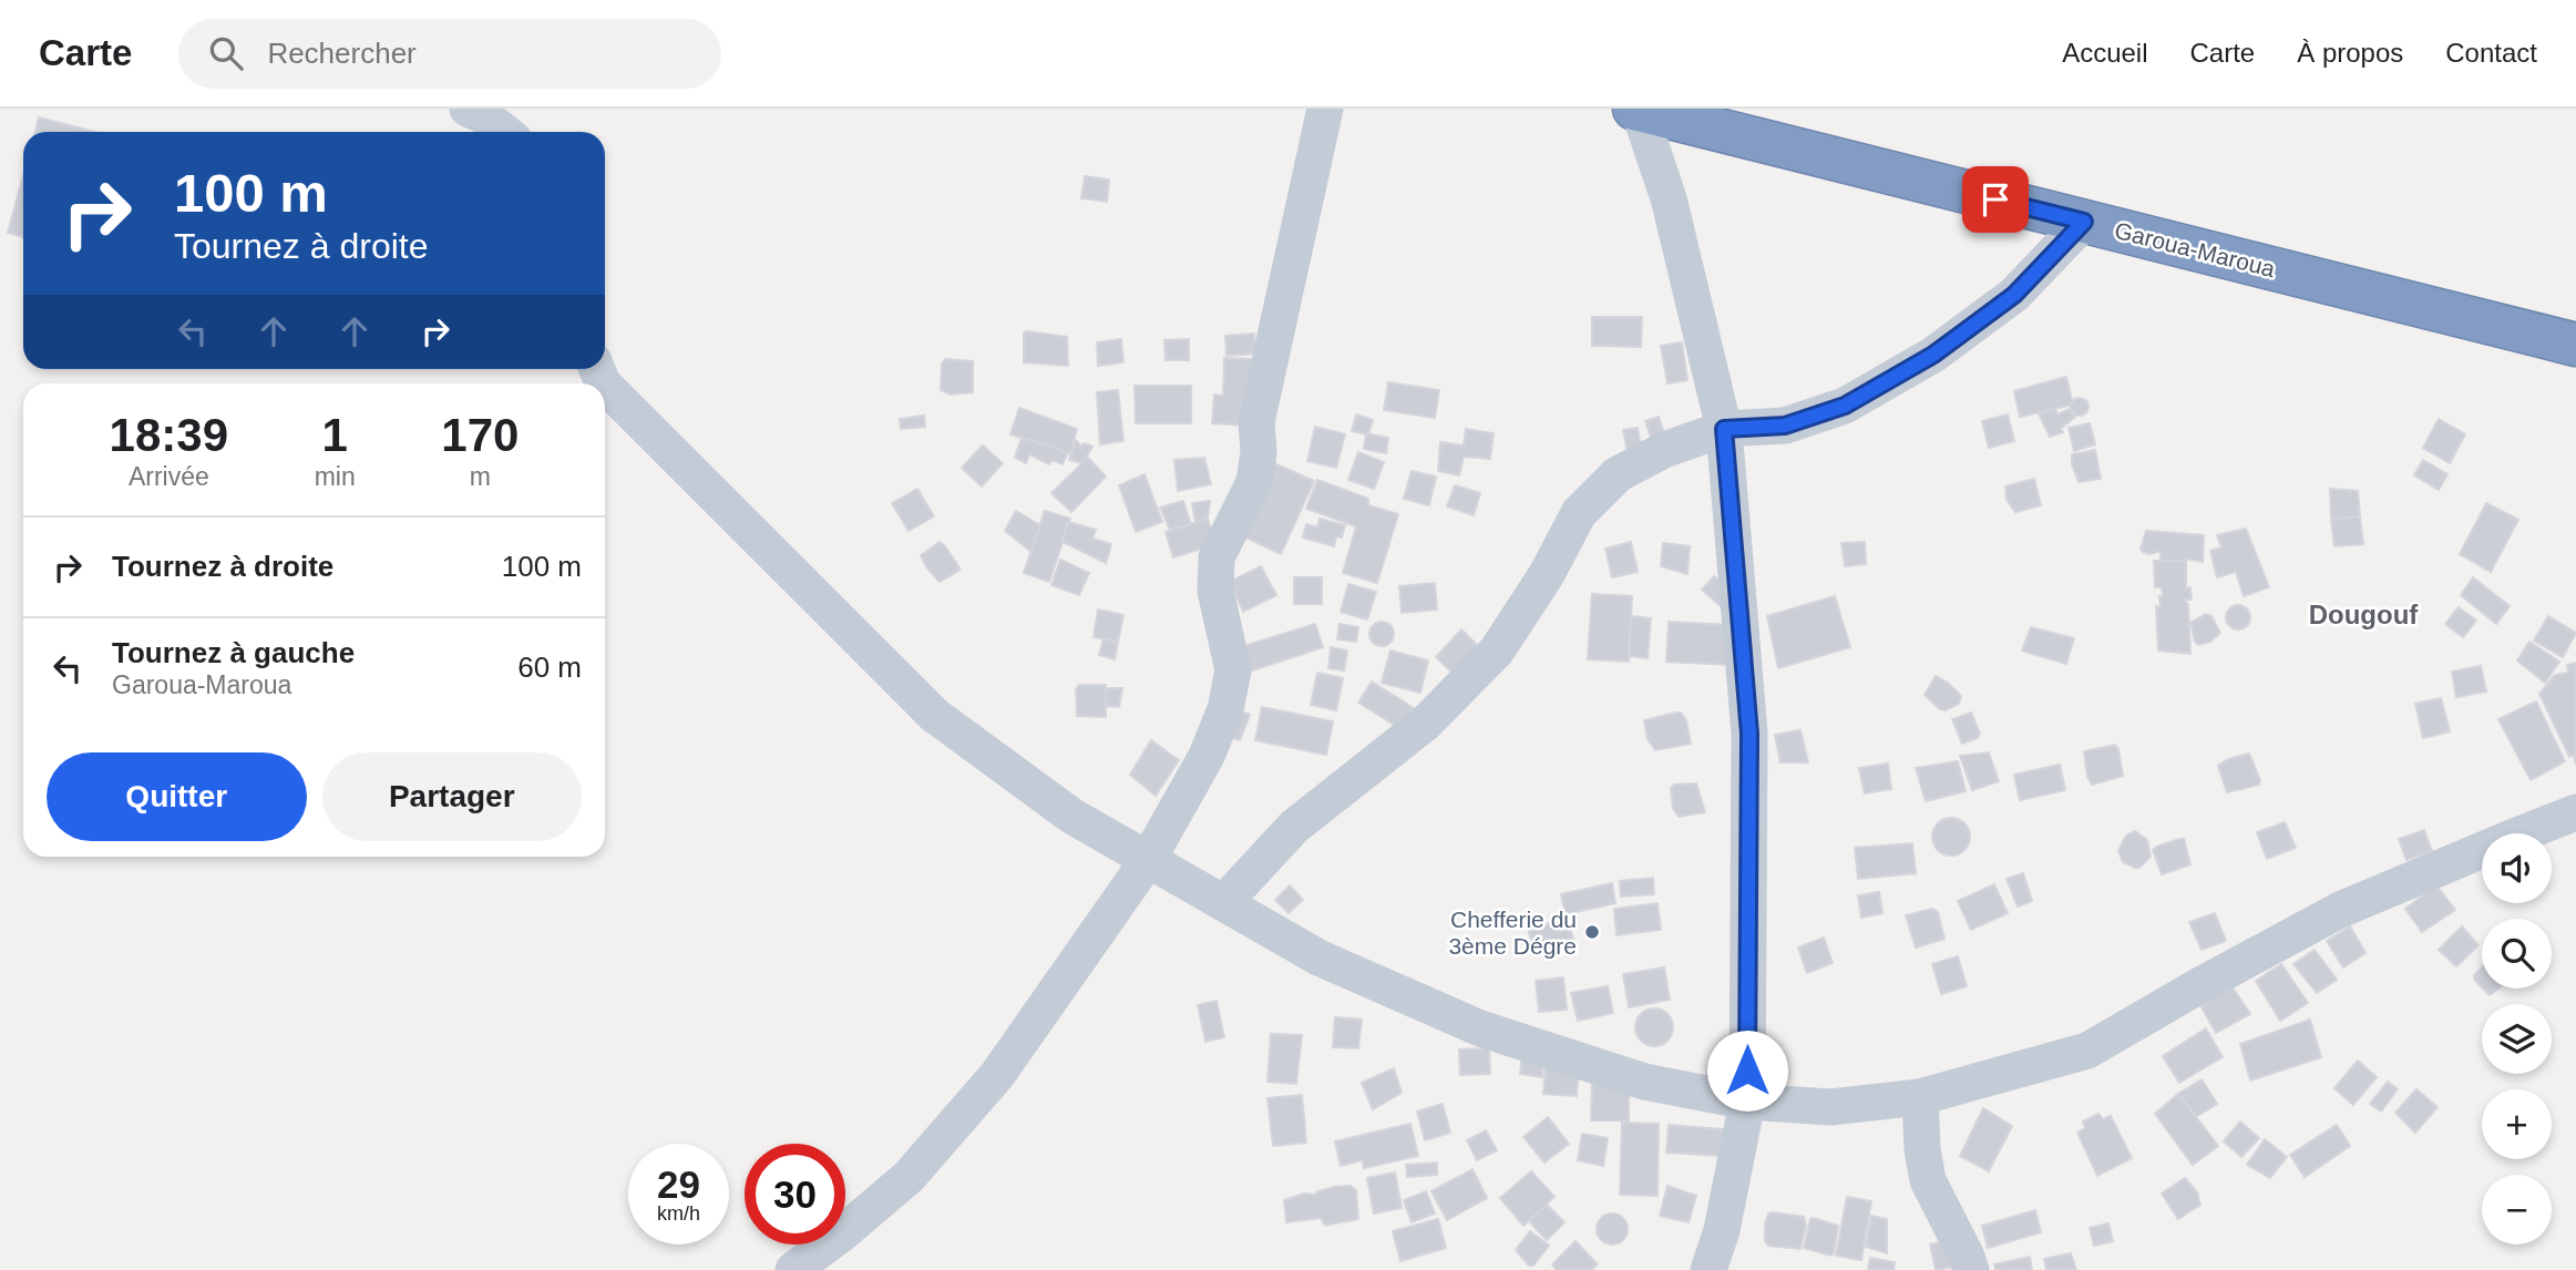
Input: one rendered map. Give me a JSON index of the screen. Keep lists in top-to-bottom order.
{
  "streets": {
    "highway": ["Garoua-Maroua"]
  },
  "districts": ["Dougouf"],
  "places": ["Chefferie du 3ème Dégre"],
  "page": {
    "header": "Carte",
    "search": "Rechercher",
    "nav": [
      "Accueil",
      "Carte",
      "À propos",
      "Contact"
    ],
    "turn": ["100 m", "Tournez à droite"],
    "eta": [
      "18:39",
      "Arrivée",
      "1",
      "min",
      "170",
      "m"
    ],
    "list": [
      {
        "name": "Tournez à droite",
        "value": "100 m"
      },
      {
        "name": "Tournez à gauche",
        "note": "Garoua-Maroua",
        "value": "60 m"
      }
    ],
    "buttons": ["Quitter", "Partager"],
    "map_buttons": ["+", "−"],
    "speed": "29 km/h",
    "limit": "30"
  }
}
